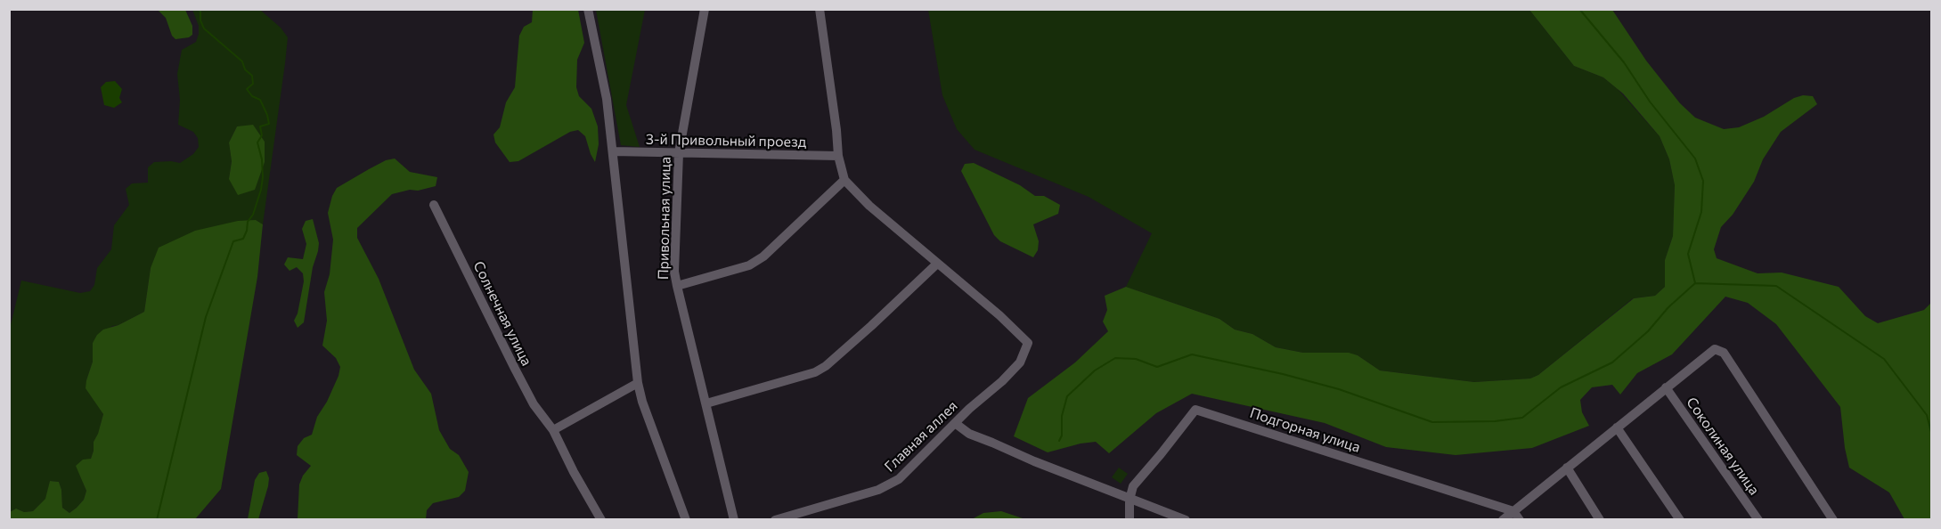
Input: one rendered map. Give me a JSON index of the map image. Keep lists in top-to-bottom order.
{
  "streets": {
    "street": [
      "3-й Привольный проезд",
      "Привольная улица",
      "Солнечная улица",
      "Подгорная улица",
      "Главная аллея",
      "Соколиная улица"
    ]
  },
  "crossings": [
    ["3-й Привольный проезд", "Привольная улица"]
  ]
}
